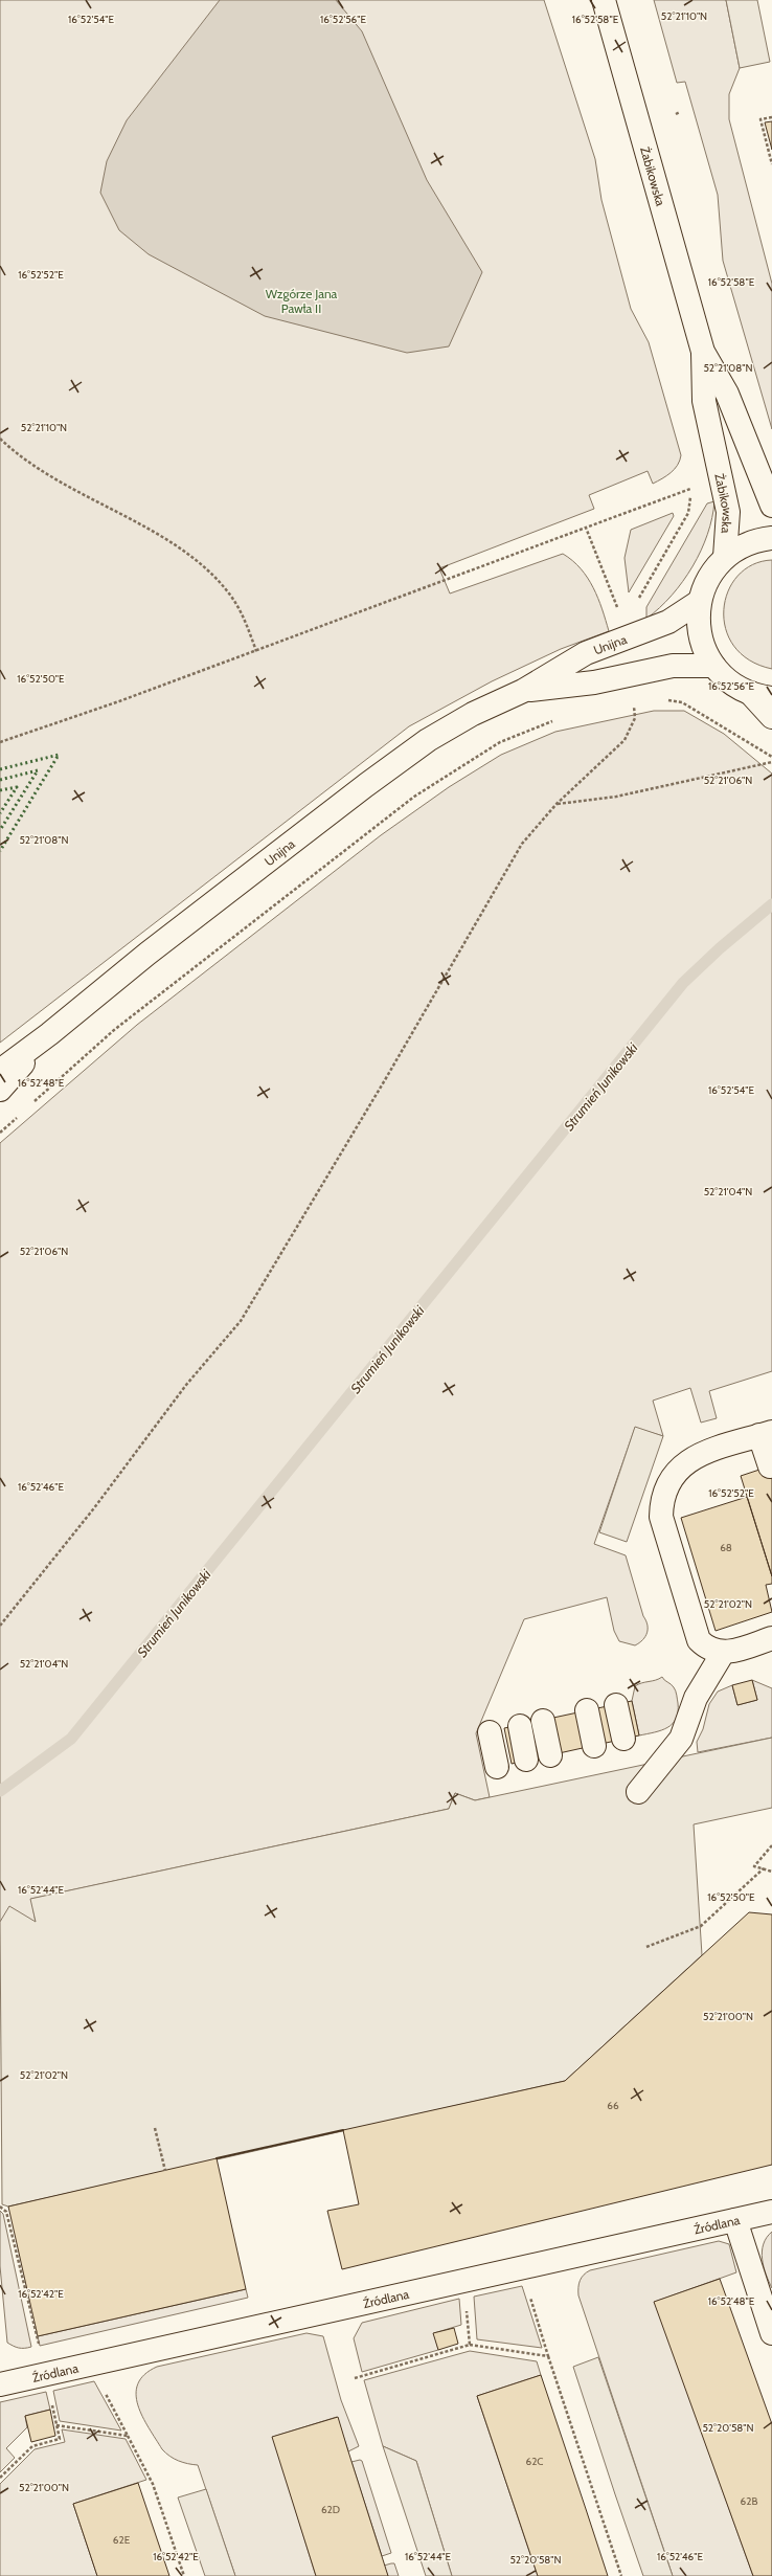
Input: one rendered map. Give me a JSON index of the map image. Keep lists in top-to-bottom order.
{
  "streets": {
    "street": ["Żabikowska", "Unijna", "Źródlana"]
  },
  "water": ["Strumień Junikowski"],
  "parks": ["Wzgórze Jana Pawła II"],
  "house_numbers": [
    "68",
    "66",
    "62C",
    "62B",
    "62D",
    "62E"
  ],
  "coordinates": [
    "52°21'10\"N",
    "16°52'54\"E",
    "16°52'56\"E",
    "16°52'58\"E",
    "16°52'52\"E",
    "52°21'08\"N",
    "16°52'50\"E",
    "52°21'06\"N",
    "16°52'48\"E",
    "52°21'04\"N",
    "16°52'46\"E",
    "52°21'02\"N",
    "16°52'44\"E",
    "52°21'00\"N",
    "16°52'42\"E",
    "52°20'58\"N"
  ]
}
